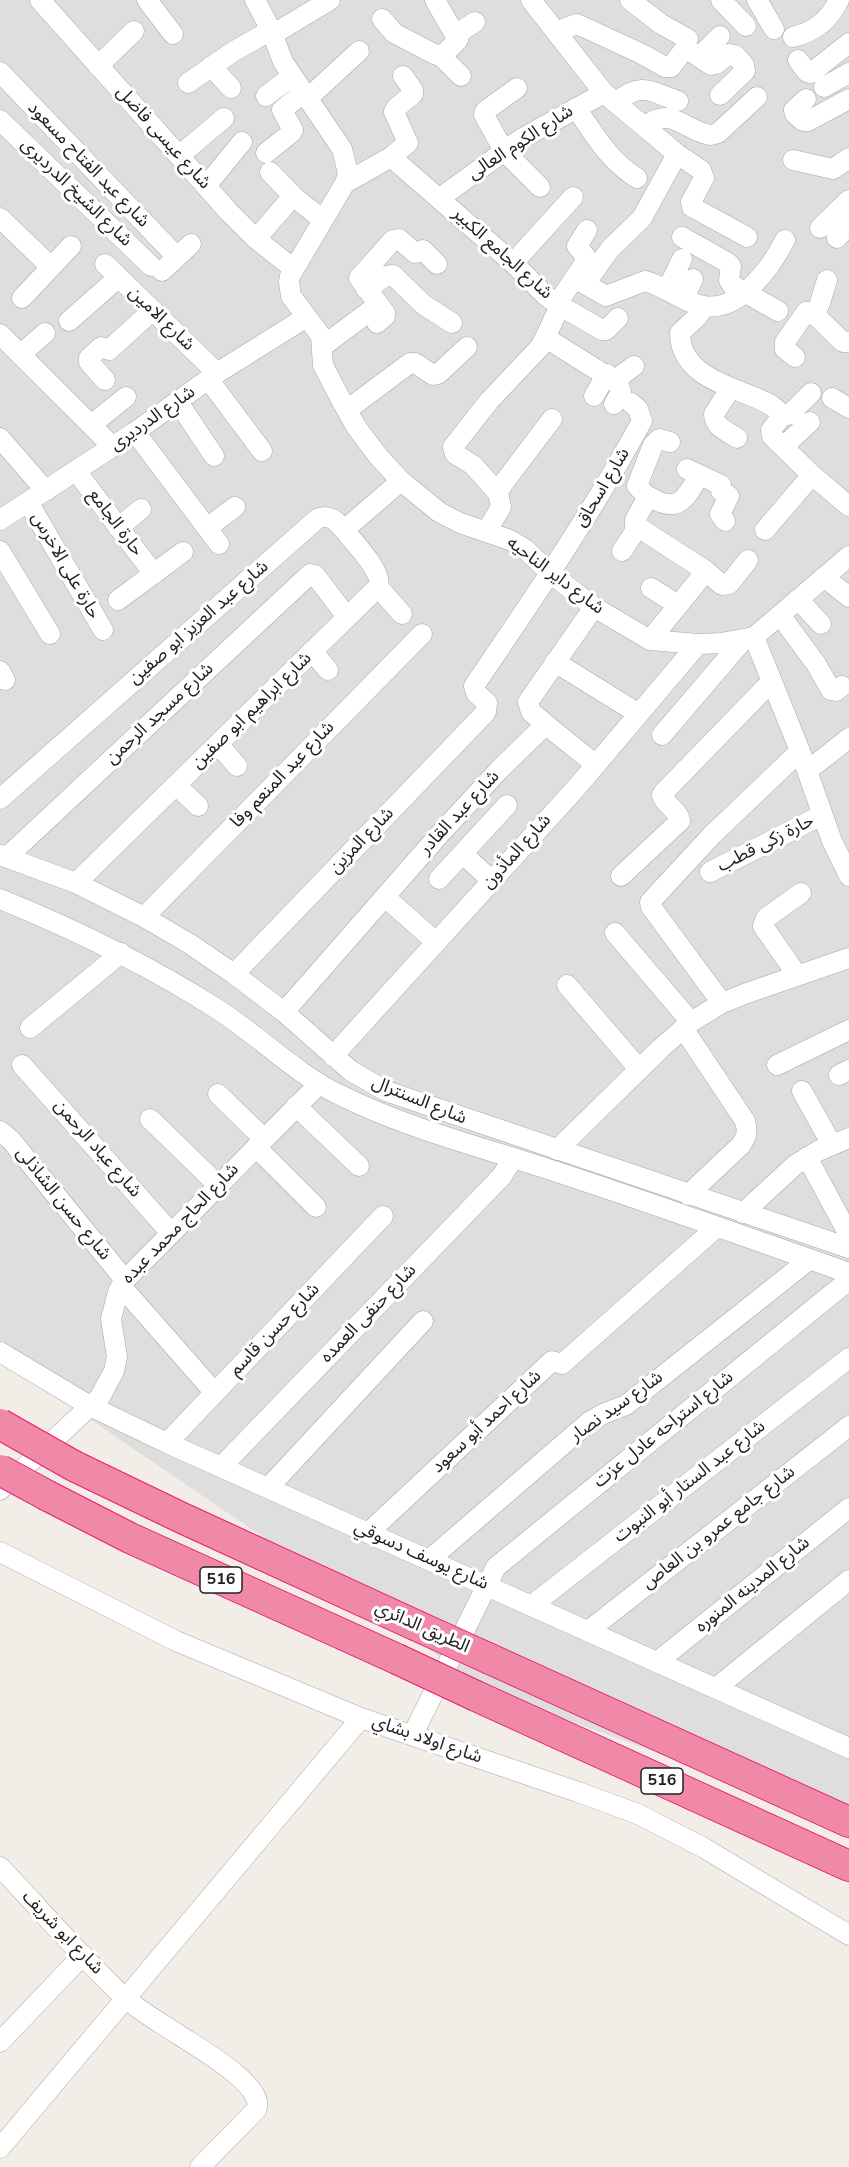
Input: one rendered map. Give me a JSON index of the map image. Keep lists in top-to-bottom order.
{
  "streets": {
    "highway": ["516", "الطريق الدائري"],
    "street": [
      "شارع عيسى فاضل",
      "شارع الكوم العالى",
      "شارع عبد الفتاح مسعود",
      "شارع الشيخ الدرديرى",
      "شارع الجامع الكبير",
      "شارع الامين",
      "شارع الدرديرى",
      "شارع اسحاق",
      "حارة الجامع",
      "حارة على الاخرس",
      "شارع داير الناحيه",
      "شارع عبد العزيز ابو صفين",
      "شارع ابراهيم ابو صفين",
      "شارع مسجد الرحمن",
      "شارع عبد المنعم وفا",
      "شارع عبد القادر",
      "شارع المزين",
      "حارة زكى قطب",
      "شارع المأذون",
      "شارع السنترال",
      "شارع عباد الرحمن",
      "شارع حسن الشاذلى",
      "شارع الحاج محمد عبده",
      "شارع حنفى العمده",
      "شارع حسن قاسم",
      "شارع سيد نصار",
      "شارع احمد أبو سعود",
      "شارع استراحه عادل عزت",
      "شارع عبد الستار أبو النبوت",
      "شارع جامع عمرو بن العاص",
      "شارع يوسف دسوقي",
      "شارع المدينه المنوره",
      "شارع اولاد بشاي",
      "شارع ابو شريف"
    ]
  },
  "crossings": [
    ["شارع عيسى فاضل", "شارع داير الناحيه"],
    ["شارع الكوم العالى", "شارع الجامع الكبير"],
    ["شارع عبد الفتاح مسعود", "شارع الشيخ الدرديرى"],
    ["شارع الامين", "شارع الدرديرى"],
    ["شارع الدرديرى", "حارة الجامع"],
    ["شارع الدرديرى", "حارة على الاخرس"],
    ["شارع الدرديرى", "شارع داير الناحيه"],
    ["شارع اسحاق", "شارع داير الناحيه"],
    ["شارع اسحاق", "شارع المزين"],
    ["شارع داير الناحيه", "شارع المزين"],
    ["شارع داير الناحيه", "شارع المأذون"],
    ["شارع ابراهيم ابو صفين", "شارع مسجد الرحمن"],
    ["شارع ابراهيم ابو صفين", "شارع السنترال"],
    ["شارع مسجد الرحمن", "شارع السنترال"],
    ["شارع عبد المنعم وفا", "شارع السنترال"],
    ["شارع عبد القادر", "شارع السنترال"],
    ["شارع المزين", "شارع السنترال"],
    ["شارع المأذون", "شارع السنترال"],
    ["شارع السنترال", "شارع الحاج محمد عبده"],
    ["شارع السنترال", "شارع حنفى العمده"],
    ["شارع السنترال", "شارع سيد نصار"],
    ["شارع السنترال", "شارع احمد أبو سعود"],
    ["شارع عباد الرحمن", "شارع الحاج محمد عبده"],
    ["شارع حسن الشاذلى", "شارع الحاج محمد عبده"],
    ["شارع حسن الشاذلى", "شارع حسن قاسم"],
    ["شارع الحاج محمد عبده", "شارع يوسف دسوقي"],
    ["شارع حنفى العمده", "شارع يوسف دسوقي"],
    ["شارع حسن قاسم", "شارع يوسف دسوقي"],
    ["شارع سيد نصار", "شارع يوسف دسوقي"],
    ["شارع احمد أبو سعود", "شارع يوسف دسوقي"],
    ["شارع استراحه عادل عزت", "شارع يوسف دسوقي"],
    ["شارع استراحه عادل عزت", "شارع اولاد بشاي"],
    ["شارع عبد الستار أبو النبوت", "شارع يوسف دسوقي"],
    ["شارع جامع عمرو بن العاص", "شارع يوسف دسوقي"],
    ["شارع يوسف دسوقي", "شارع المدينه المنوره"]
  ]
}
